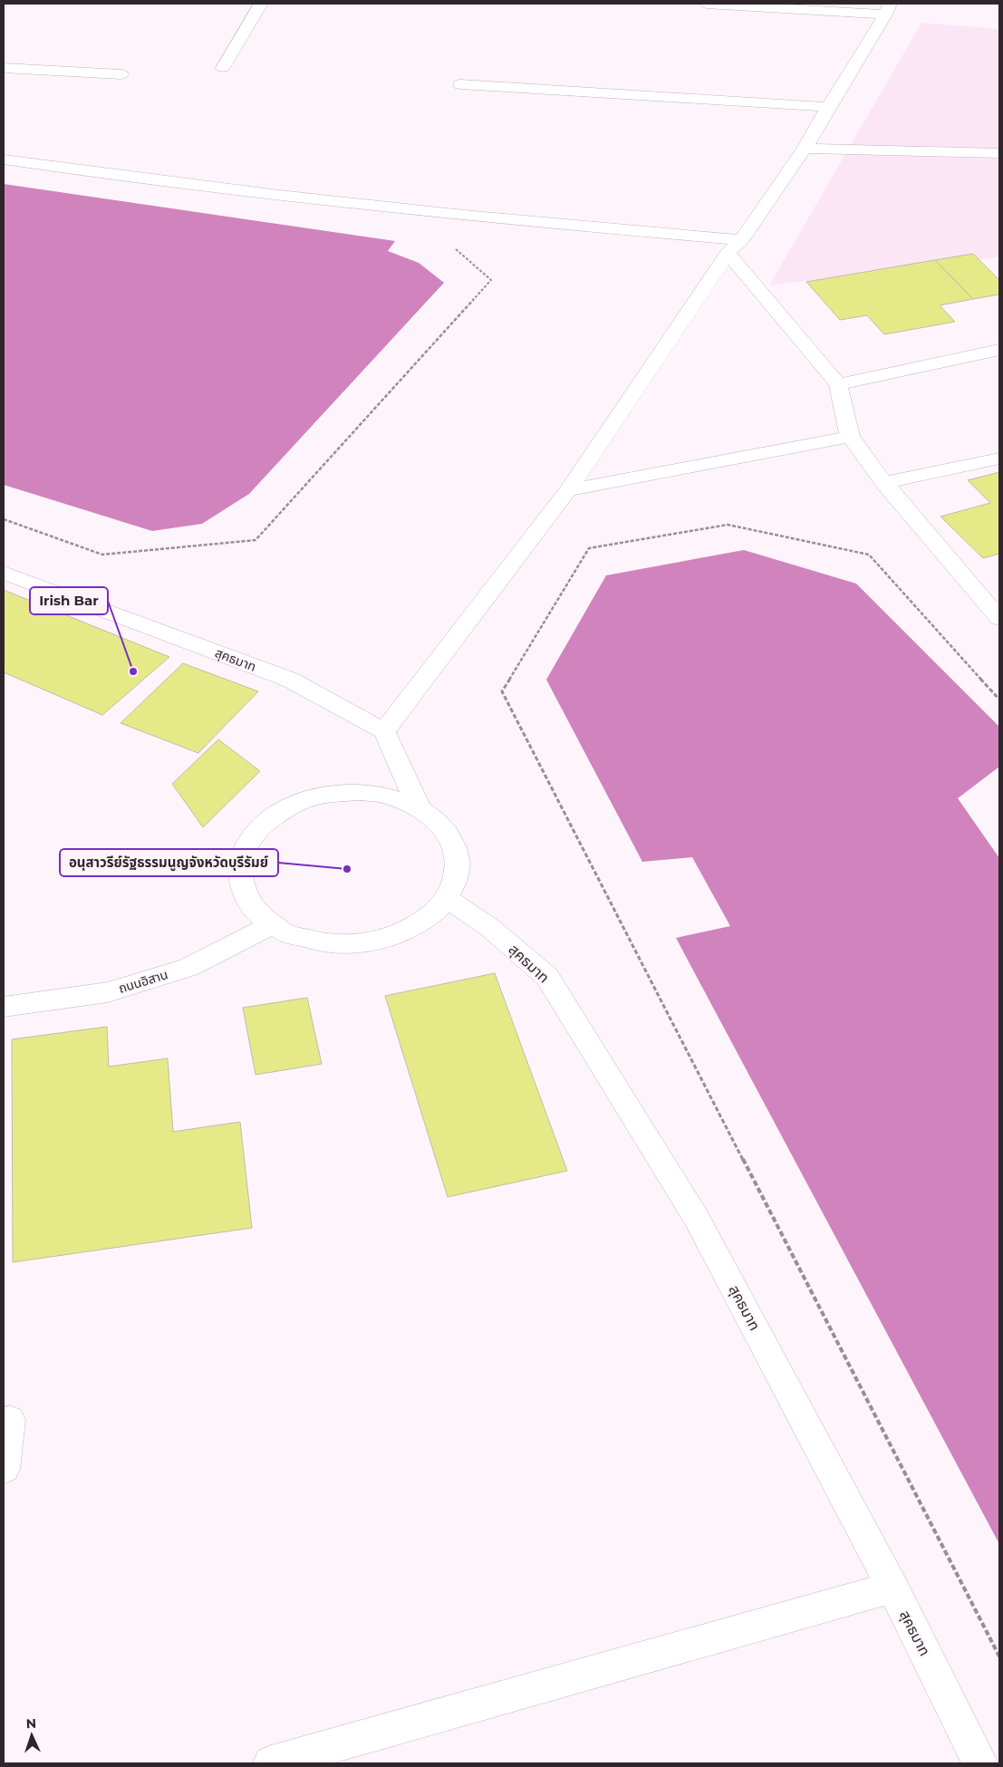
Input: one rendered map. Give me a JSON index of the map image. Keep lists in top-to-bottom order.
{
  "streets": {
    "street": ["สุคธมาท", "ถนนอิสาน"]
  },
  "places": ["Irish Bar", "อนุสาวรีย์รัฐธรรมนูญจังหวัดบุรีรัมย์"],
  "north": "top"
}
